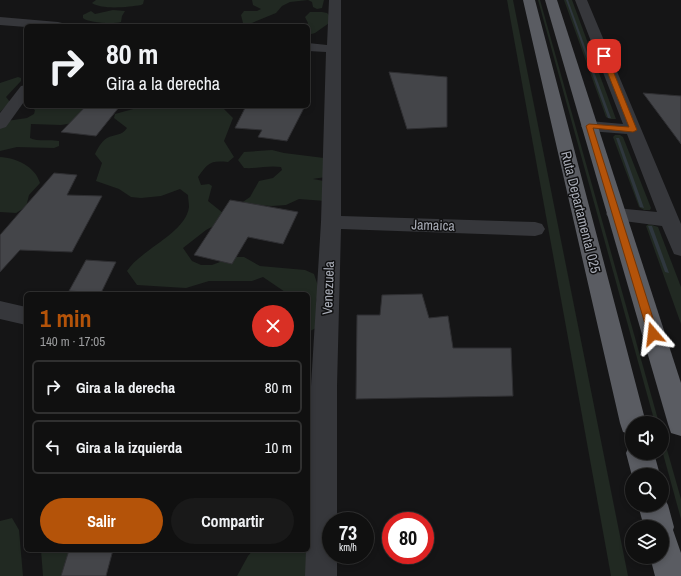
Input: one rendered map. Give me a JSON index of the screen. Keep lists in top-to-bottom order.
{
  "streets": {
    "highway": ["Ruta Departamental 025"],
    "street": ["Jamaica", "Venezuela"]
  },
  "crossings": [
    ["Jamaica", "Venezuela"]
  ],
  "page": {
    "turn": ["80 m", "Gira a la derecha"],
    "heading": ["1 min", "140 m · 17:05"],
    "list": [
      {
        "name": "Gira a la derecha",
        "value": "80 m"
      },
      {
        "name": "Gira a la izquierda",
        "value": "10 m"
      }
    ],
    "buttons": ["Salir", "Compartir"],
    "speed": "73 km/h",
    "limit": "80"
  }
}
